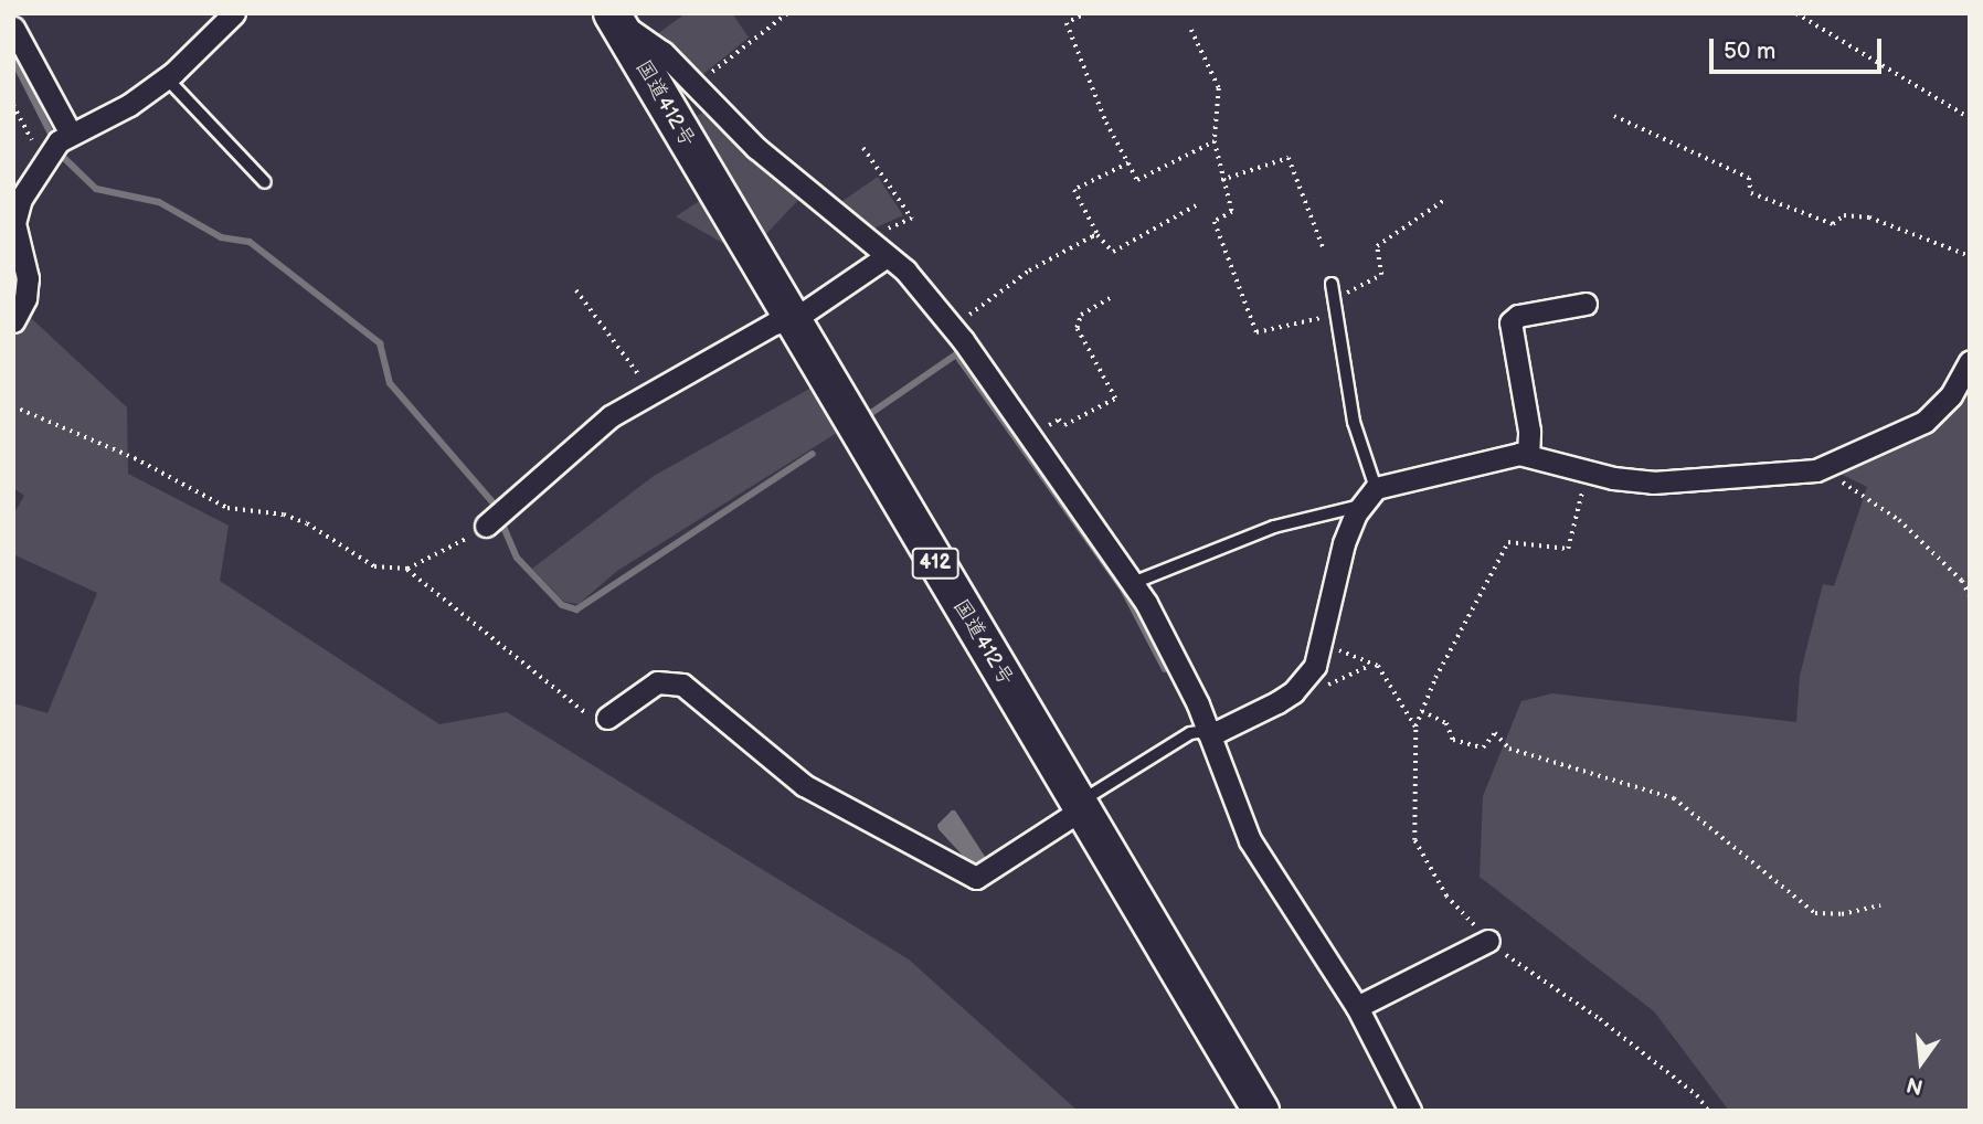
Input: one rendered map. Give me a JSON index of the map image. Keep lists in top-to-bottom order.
{
  "streets": {
    "highway": ["国道412号", "412"]
  },
  "scale_bar": "50 m",
  "north": "bottom"
}
